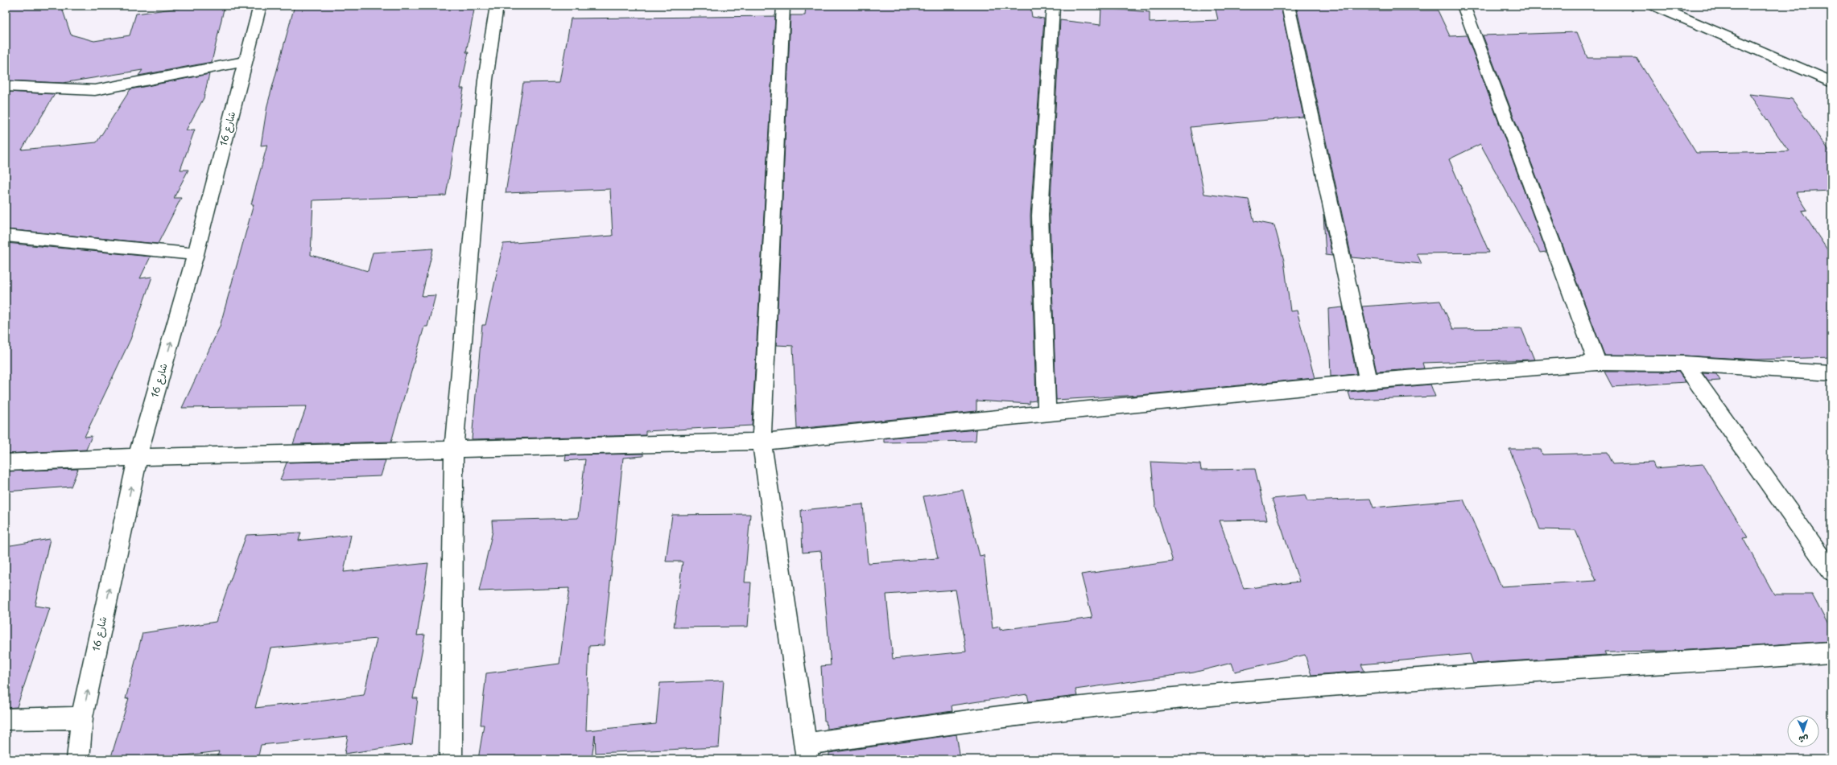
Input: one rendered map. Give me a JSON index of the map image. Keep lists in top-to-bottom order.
{
  "streets": {
    "street": ["شارع 16"]
  },
  "one_way": ["شارع 16"],
  "north": "bottom"
}
